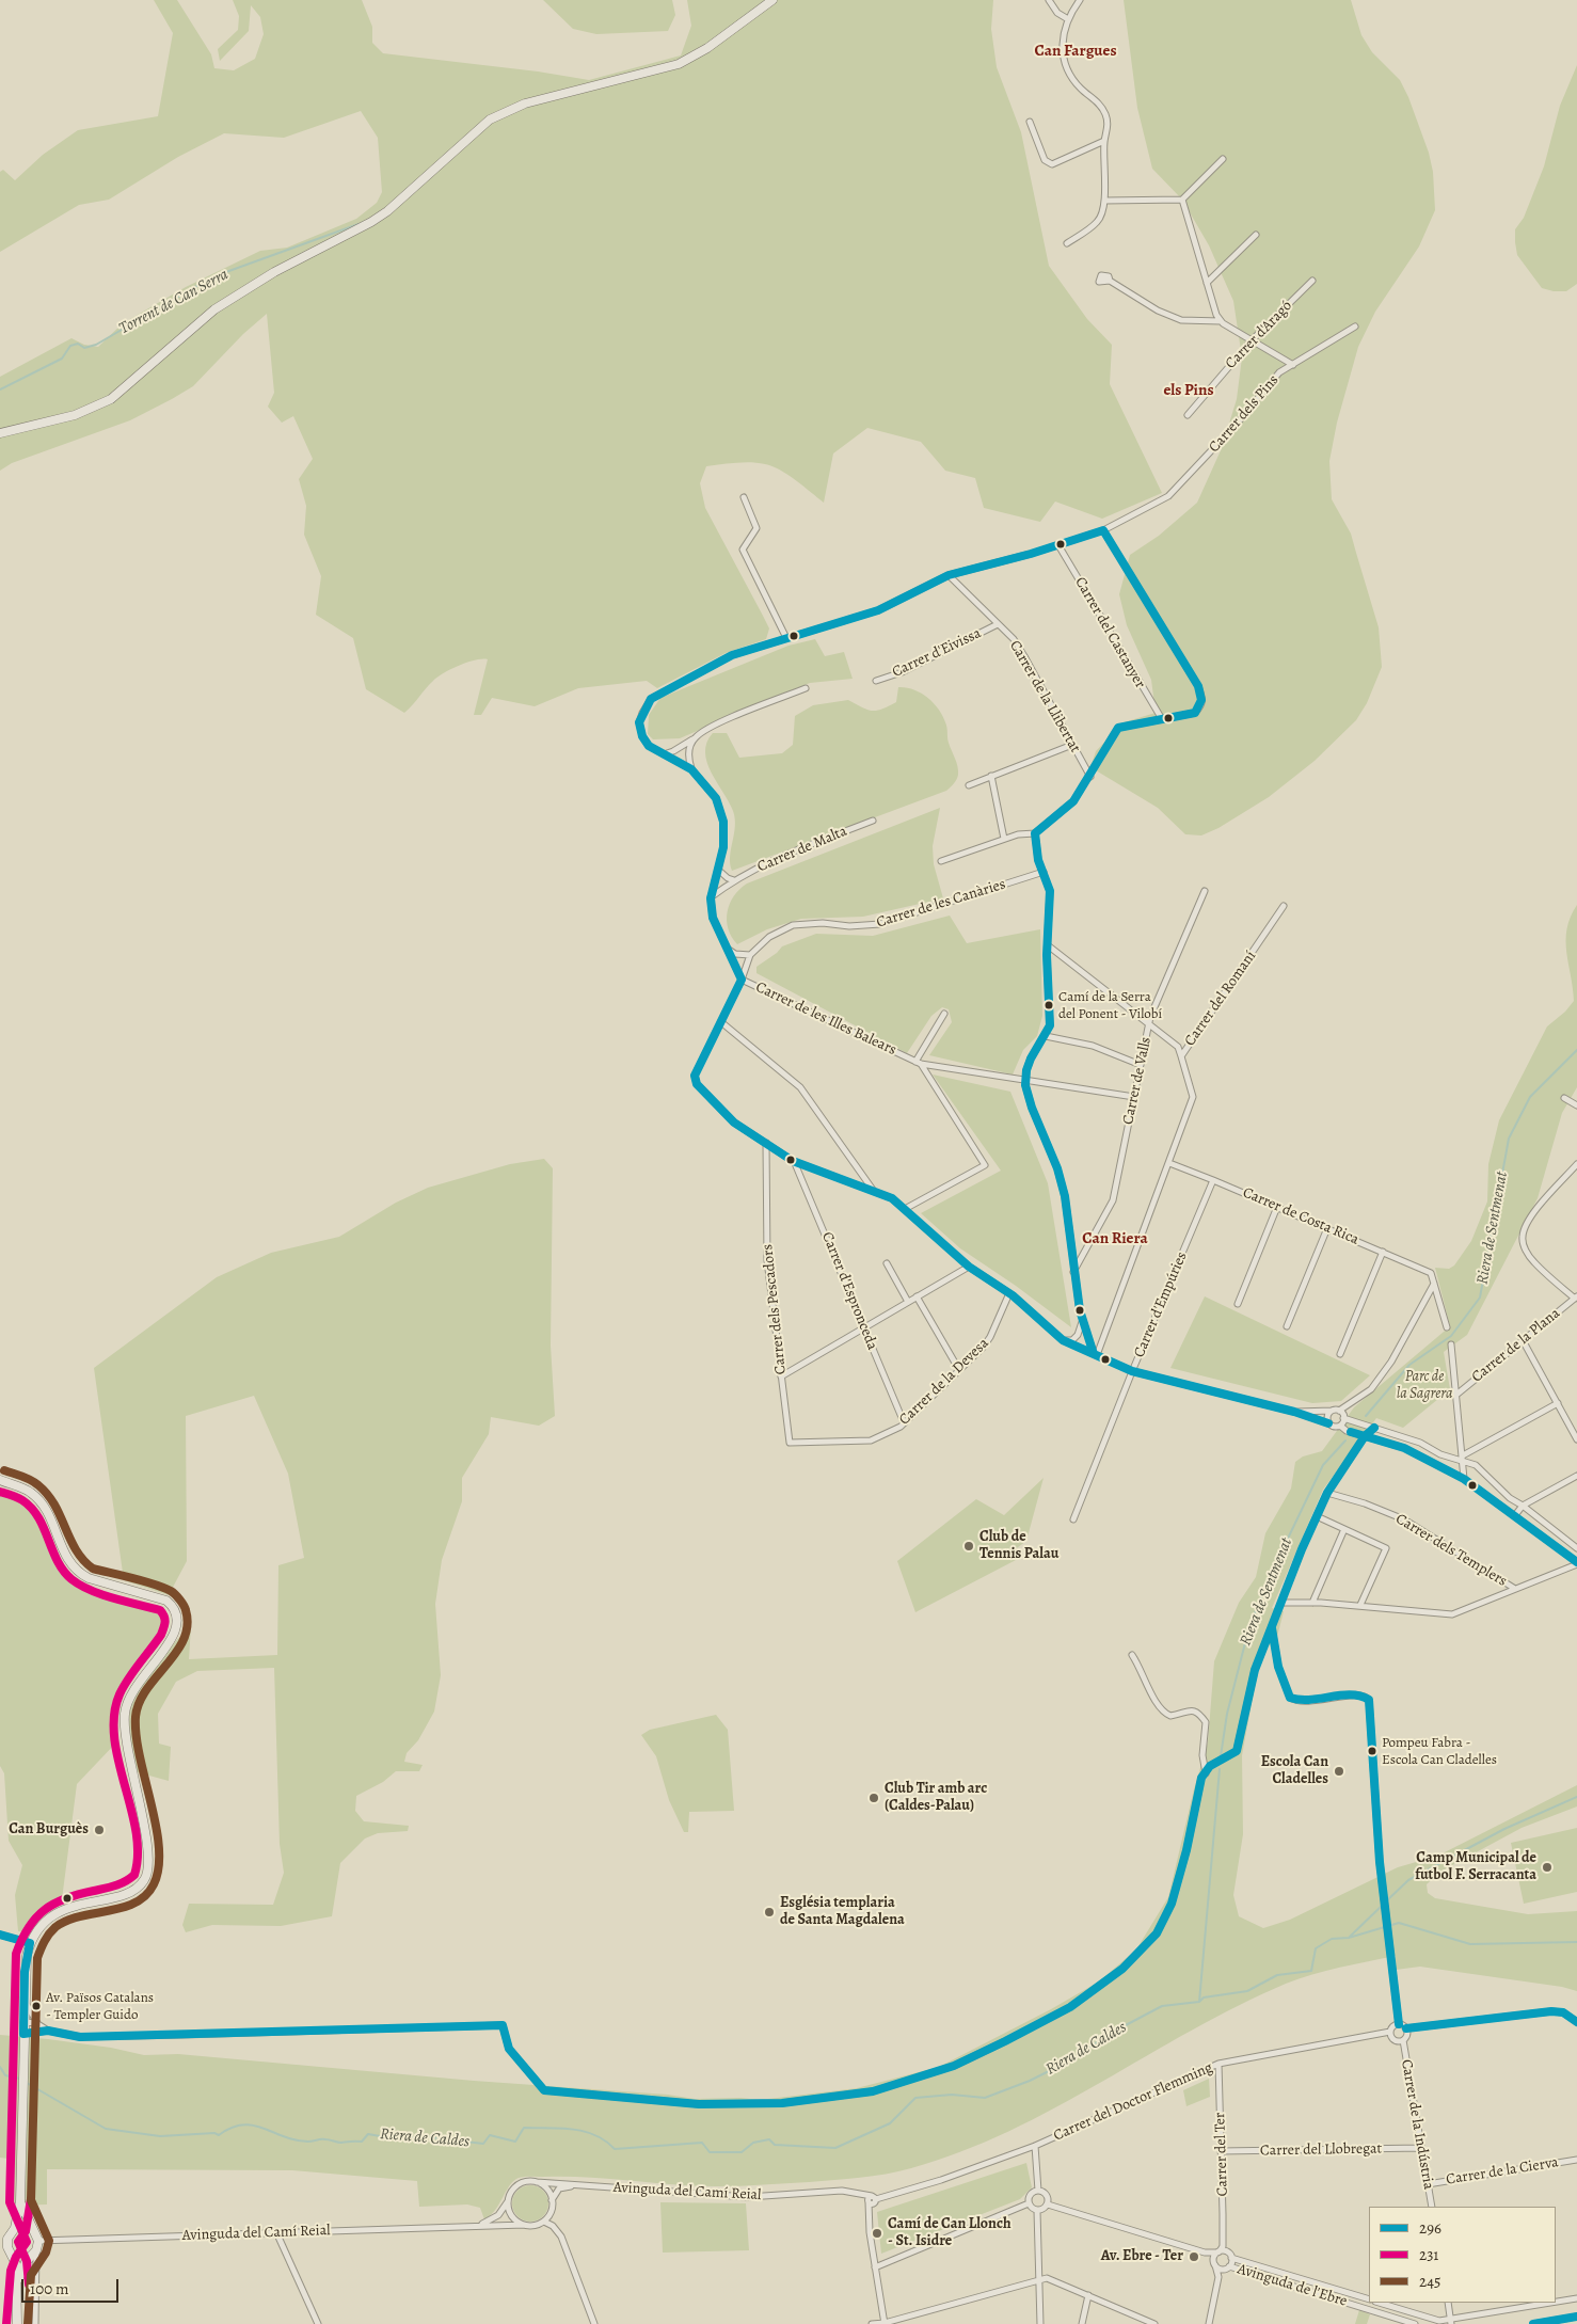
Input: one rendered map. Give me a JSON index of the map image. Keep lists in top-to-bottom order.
{
  "streets": {
    "street": [
      "Carrer d'Aragó",
      "Carrer dels Pins",
      "Carrer del Castanyer",
      "Carrer d'Eivissa",
      "Carrer de la Llibertat",
      "Carrer de Malta",
      "Carrer de les Canàries",
      "Carrer del Romaní",
      "Carrer de les Illes Balears",
      "Carrer de Valls",
      "Carrer de Costa Rica",
      "Carrer d'Espronceda",
      "Carrer d'Empúries",
      "Carrer dels Pescadors",
      "Carrer de la Plana",
      "Carrer de la Devesa",
      "Carrer dels Templers",
      "Carrer del Doctor Flemming",
      "Carrer de la Indústria",
      "Carrer del Llobregat",
      "Carrer del Ter",
      "Carrer de la Cierva",
      "Avinguda del Camí Reial",
      "Avinguda de l'Ebre"
    ]
  },
  "crossings": [
    ["Carrer dels Pins", "Carrer del Castanyer"],
    ["Carrer dels Pins", "Carrer de la Llibertat"],
    ["Carrer dels Pins", "Carrer de les Illes Balears"],
    ["Carrer d'Eivissa", "Carrer de la Llibertat"],
    ["Carrer de la Llibertat", "Carrer de les Illes Balears"],
    ["Carrer de Malta", "Carrer de les Illes Balears"],
    ["Carrer de les Canàries", "Carrer de les Illes Balears"],
    ["Carrer de les Canàries", "Carrer dels Pescadors"],
    ["Carrer del Romaní", "Carrer de Costa Rica"],
    ["Carrer de les Illes Balears", "Carrer de Valls"],
    ["Carrer de Costa Rica", "Carrer d'Empúries"],
    ["Carrer d'Espronceda", "Carrer de la Devesa"],
    ["Carrer dels Pescadors", "Carrer de la Devesa"],
    ["Carrer del Doctor Flemming", "Carrer de la Indústria"],
    ["Carrer del Doctor Flemming", "Carrer del Ter"],
    ["Carrer del Doctor Flemming", "Avinguda del Camí Reial"],
    ["Carrer de la Indústria", "Carrer del Llobregat"],
    ["Carrer de la Indústria", "Carrer de la Cierva"],
    ["Carrer del Llobregat", "Carrer del Ter"],
    ["Carrer del Ter", "Avinguda de l'Ebre"]
  ],
  "districts": ["Can Fargues", "els Pins", "Can Riera"],
  "water": ["Torrent de Can Serra", "Riera de Sentmenat", "Riera de Caldes"],
  "parks": ["Parc de la Sagrera"],
  "places": [
    "Camí de la Serra del Ponent - Vilobí",
    "Club de Tennis Palau",
    "Pompeu Fabra - Escola Can Cladelles",
    "Escola Can Cladelles",
    "Club Tir amb arc (Caldes-Palau)",
    "Can Burguès",
    "Camp Municipal de futbol F. Serracanta",
    "Església templaria de Santa Magdalena",
    "Av. Països Catalans - Templer Guido",
    "Camí de Can Llonch - St. Isidre",
    "Av. Ebre - Ter"
  ],
  "lines": ["transit line 296", "transit line 245", "transit line 231"],
  "legend": ["296", "231", "245"],
  "scale_bar": "100 m"
}
